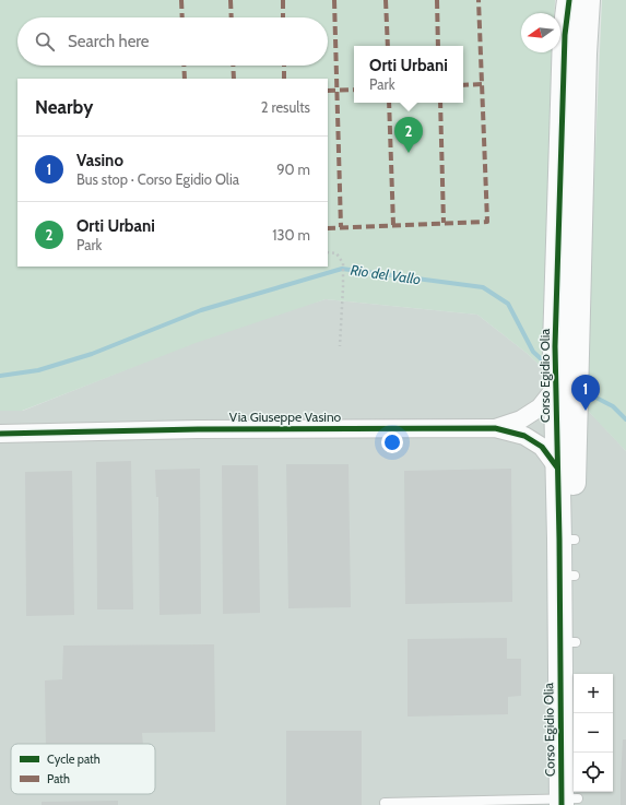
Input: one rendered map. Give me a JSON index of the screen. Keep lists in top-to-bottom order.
{
  "streets": {
    "street": ["Corso Egidio Olia", "Via Giuseppe Vasino"]
  },
  "crossings": [
    ["Corso Egidio Olia", "Via Giuseppe Vasino"]
  ],
  "water": ["Rio del Vallo"],
  "legend": ["Cycle path", "Path"],
  "north": "left",
  "page": {
    "search": "Search here",
    "popup": ["Orti Urbani", "Park"],
    "heading": ["Nearby", "2 results"],
    "pins": ["2", "1"],
    "list": [
      {
        "mark": "1",
        "name": "Vasino",
        "note": "Bus stop · Corso Egidio Olia",
        "value": "90 m"
      },
      {
        "mark": "2",
        "name": "Orti Urbani",
        "note": "Park",
        "value": "130 m"
      }
    ],
    "map_buttons": ["+", "−"]
  }
}
